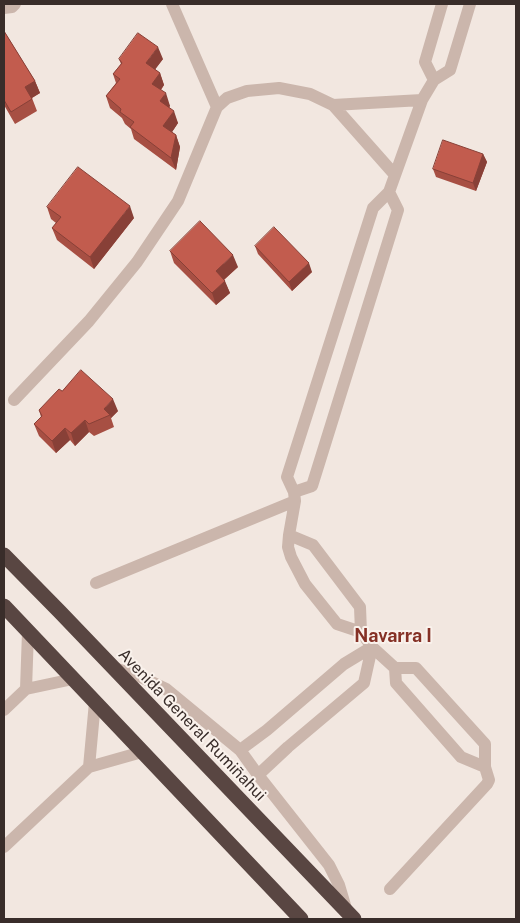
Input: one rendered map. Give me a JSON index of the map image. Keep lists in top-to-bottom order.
{
  "streets": {
    "highway": ["Avenida General Rumiñahui"]
  },
  "districts": ["Navarra I"]
}
